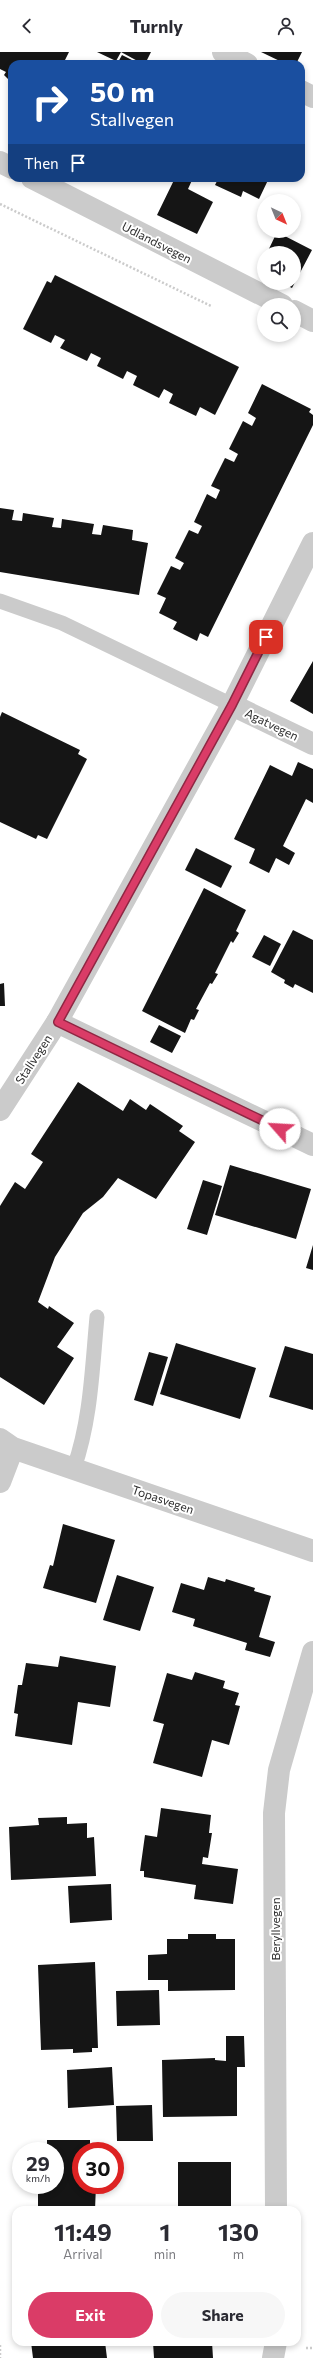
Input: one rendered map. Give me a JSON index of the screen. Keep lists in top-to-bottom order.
{
  "streets": {
    "street": [
      "Udlandsvegen",
      "Agatvegen",
      "Stallvegen",
      "Topasvegen",
      "Beryllvegen"
    ]
  },
  "crossings": [
    ["Agatvegen", "Stallvegen"]
  ],
  "north": "bottom right",
  "page": {
    "header": "Turnly",
    "turn": ["50 m", "Stallvegen"],
    "then": "Then",
    "speed": "29 km/h",
    "limit": "30",
    "eta": [
      "11:49",
      "Arrival",
      "1",
      "min",
      "130",
      "m"
    ],
    "buttons": ["Exit", "Share"]
  }
}
